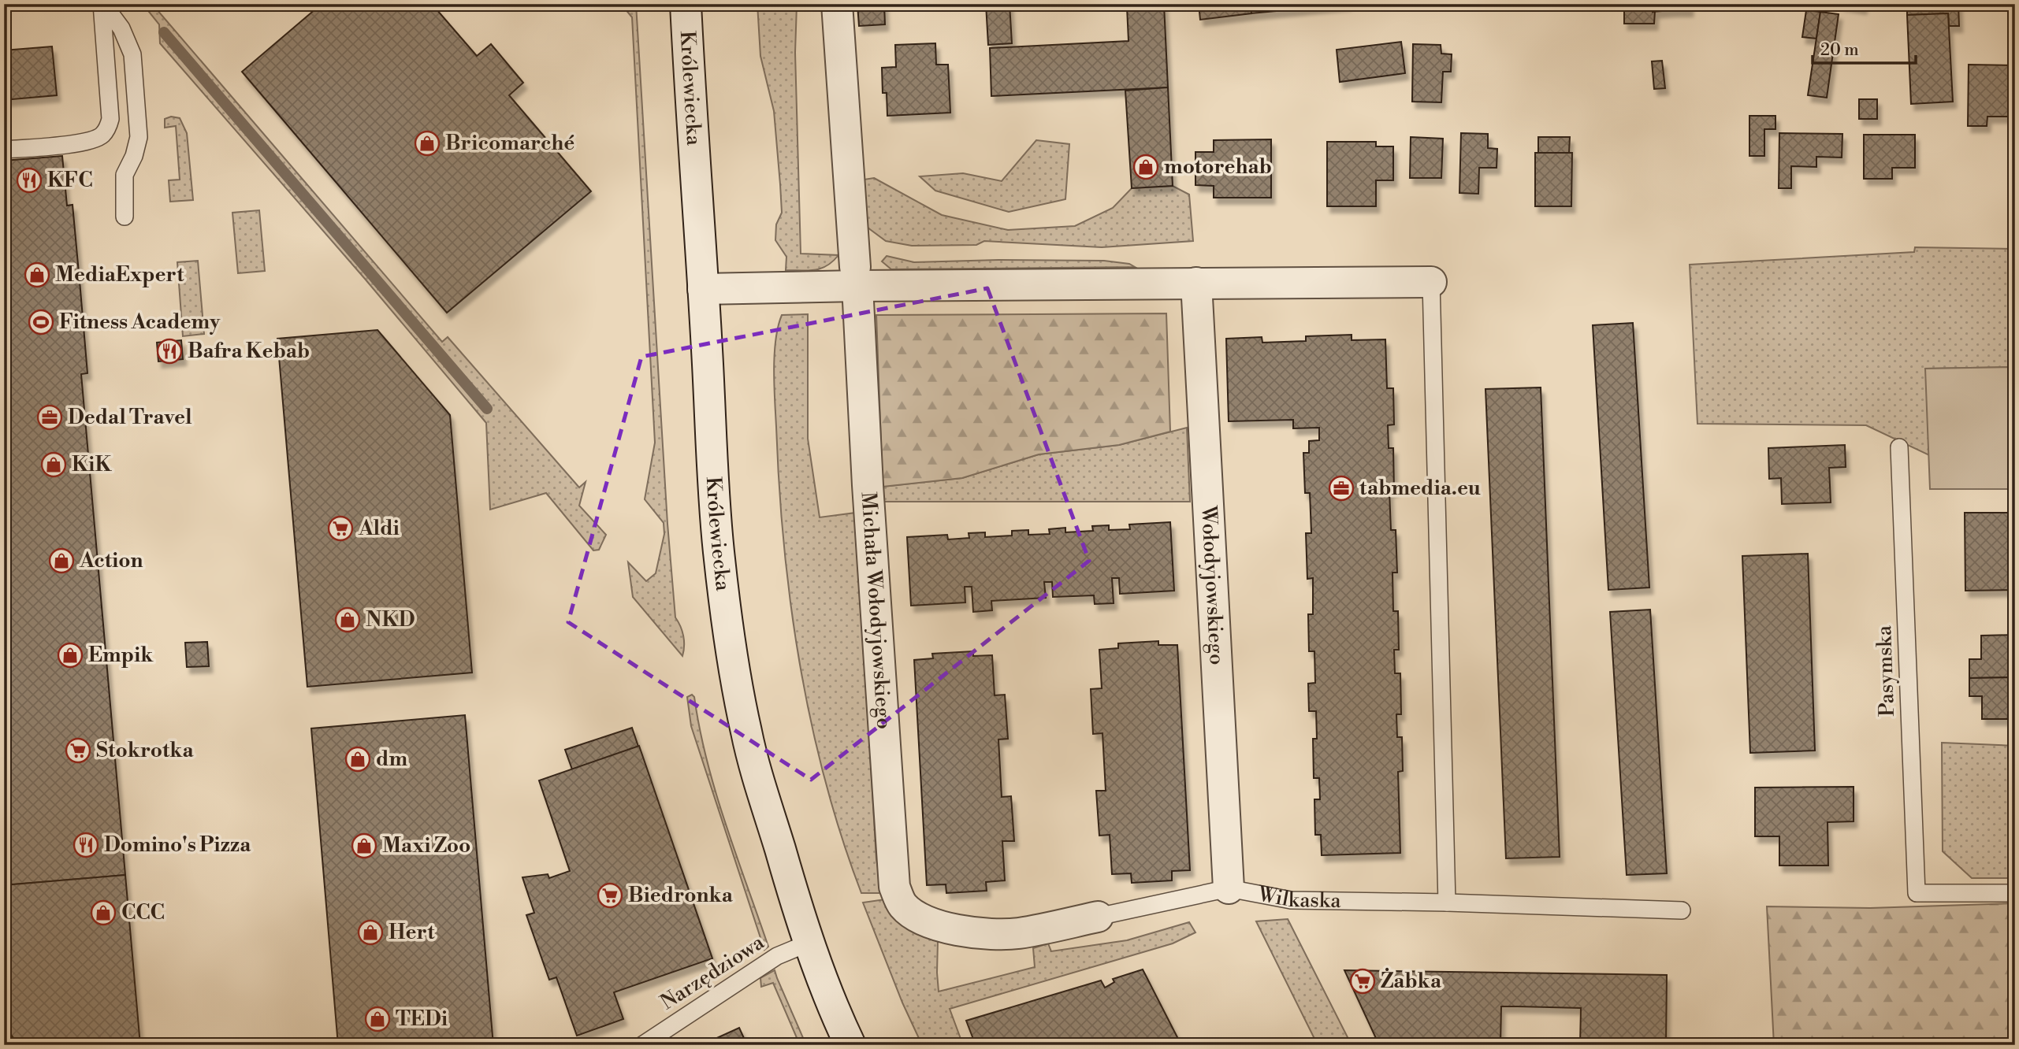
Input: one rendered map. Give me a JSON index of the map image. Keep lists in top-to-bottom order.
{
  "streets": {
    "street": [
      "Królewiecka",
      "Wołodyjowskiego",
      "Michała Wołodyjowskiego",
      "Wilkaska"
    ],
    "lane": ["Pasymska", "Narzędziowa"]
  },
  "crossings": [
    ["Królewiecka", "Narzędziowa"],
    ["Wołodyjowskiego", "Wilkaska"],
    ["Michała Wołodyjowskiego", "Wilkaska"]
  ],
  "places": {
    "shop": [
      "Bricomarché",
      "motorehab",
      "MediaExpert",
      "KiK",
      "Action",
      "NKD",
      "Empik",
      "dm",
      "Maxi Zoo",
      "CCC",
      "Hert",
      "TEDi"
    ],
    "restaurant": ["KFC", "Bafra Kebab", "Domino's Pizza"],
    "sports": ["Fitness Academy"],
    "office": ["Dedal Travel", "tabmedia.eu"],
    "supermarket": [
      "Aldi",
      "Stokrotka",
      "Biedronka",
      "Żabka"
    ]
  },
  "scale_bar": "20 m"
}
